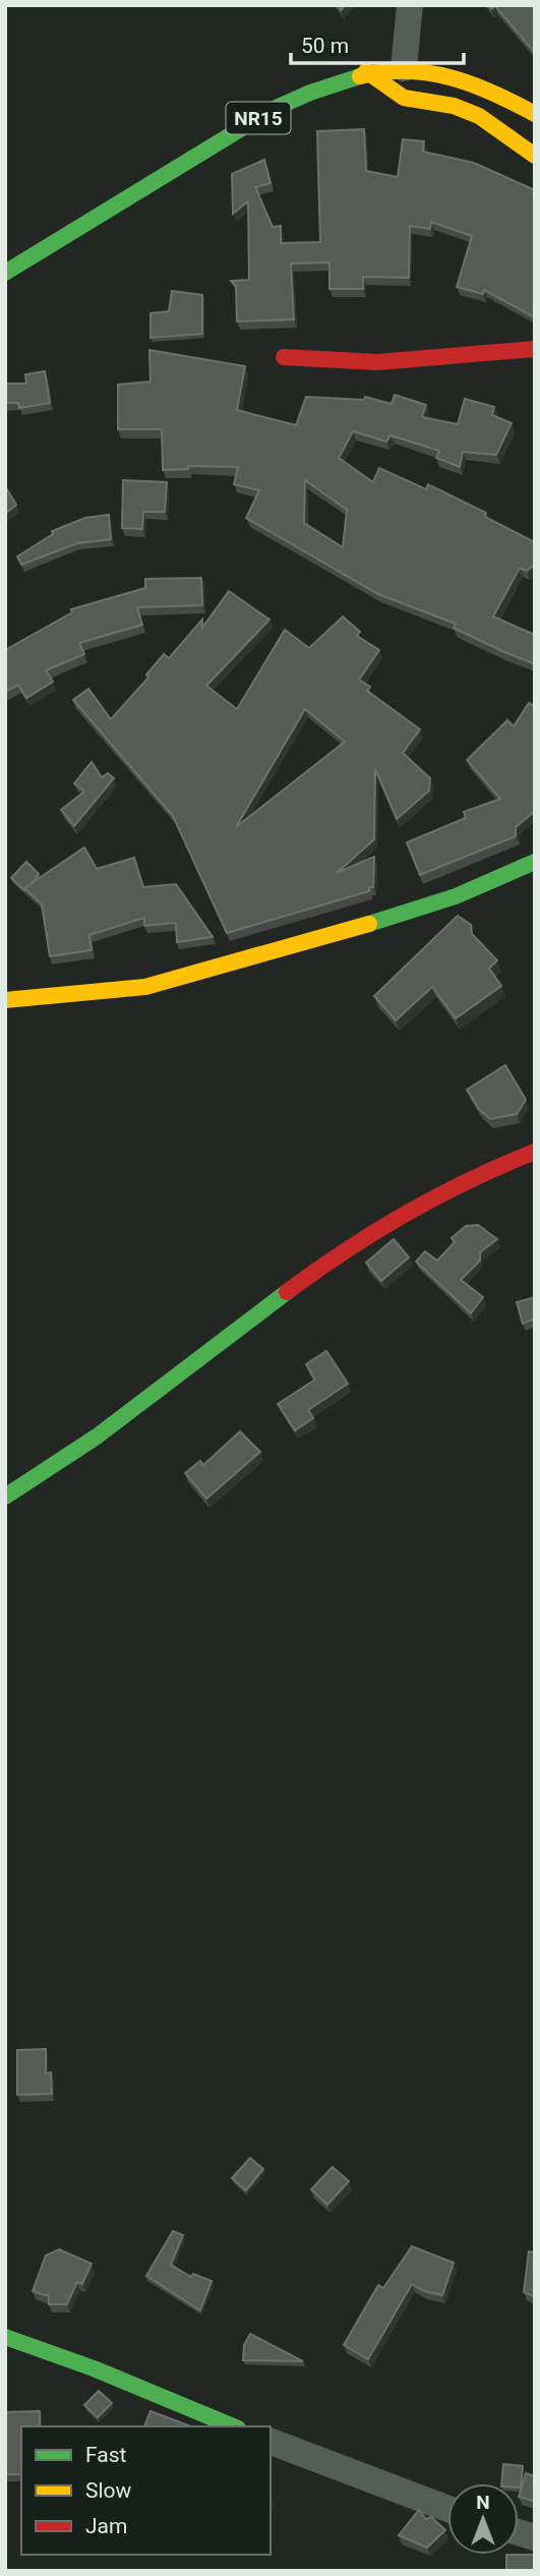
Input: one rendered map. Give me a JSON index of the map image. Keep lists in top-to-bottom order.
{
  "streets": {
    "main road": ["NR15"]
  },
  "legend": ["Fast", "Slow", "Jam"],
  "scale_bar": "50 m",
  "north": "top"
}
